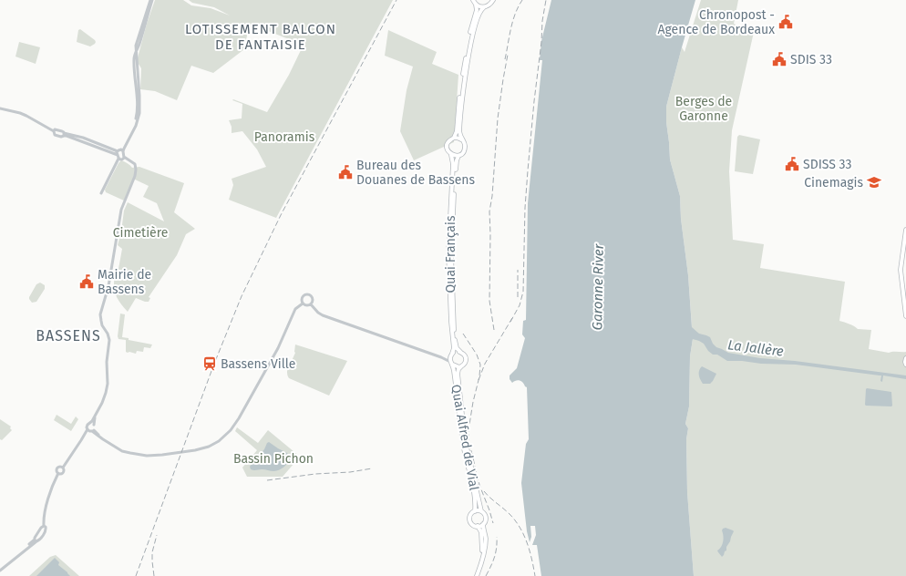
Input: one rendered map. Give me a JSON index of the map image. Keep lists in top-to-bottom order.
{
  "streets": {
    "main road": ["Quai Français", "Quai Alfred de Vial"]
  },
  "crossings": [
    ["Quai Français", "Quai Alfred de Vial"]
  ],
  "districts": ["LOTISSEMENT BALCON DE FANTAISIE", "BASSENS"],
  "water": ["Garonne River", "La Jallère"],
  "parks": [
    "Berges de Garonne",
    "Panoramis",
    "Cimetière",
    "Bassin Pichon"
  ],
  "places": {
    "public building": [
      "Chronopost - Agence de Bordeaux",
      "SDIS 33",
      "SDISS 33",
      "Bureau des Douanes de Bassens",
      "Mairie de Bassens"
    ],
    "school or university": ["Cinemagis"],
    "station": ["Bassens Ville"]
  }
}
